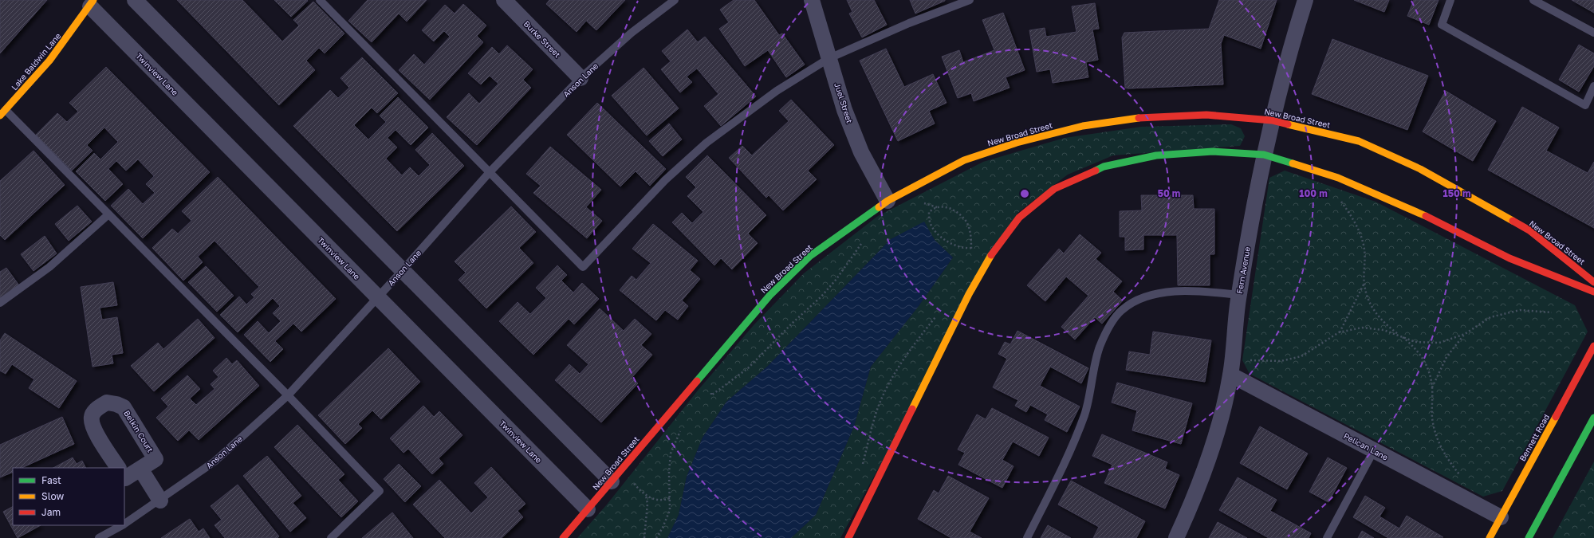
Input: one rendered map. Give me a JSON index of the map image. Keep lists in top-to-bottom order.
{
  "streets": {
    "street": [
      "Burke Street",
      "Lake Baldwin Lane",
      "Twinview Lane",
      "Juel Street",
      "New Broad Street",
      "Fern Avenue",
      "Belkin Court",
      "Bennett Road",
      "Pelican Lane"
    ],
    "lane": ["Anson Lane"]
  },
  "crossings": [
    ["Burke Street", "Anson Lane"],
    ["Lake Baldwin Lane", "Twinview Lane"],
    ["Twinview Lane", "Anson Lane"],
    ["Twinview Lane", "New Broad Street"],
    ["Juel Street", "New Broad Street"],
    ["New Broad Street", "Fern Avenue"],
    ["Fern Avenue", "Pelican Lane"],
    ["Bennett Road", "Pelican Lane"]
  ],
  "legend": ["Fast", "Slow", "Jam"],
  "rings": ["50 m", "100 m", "150 m"]
}
